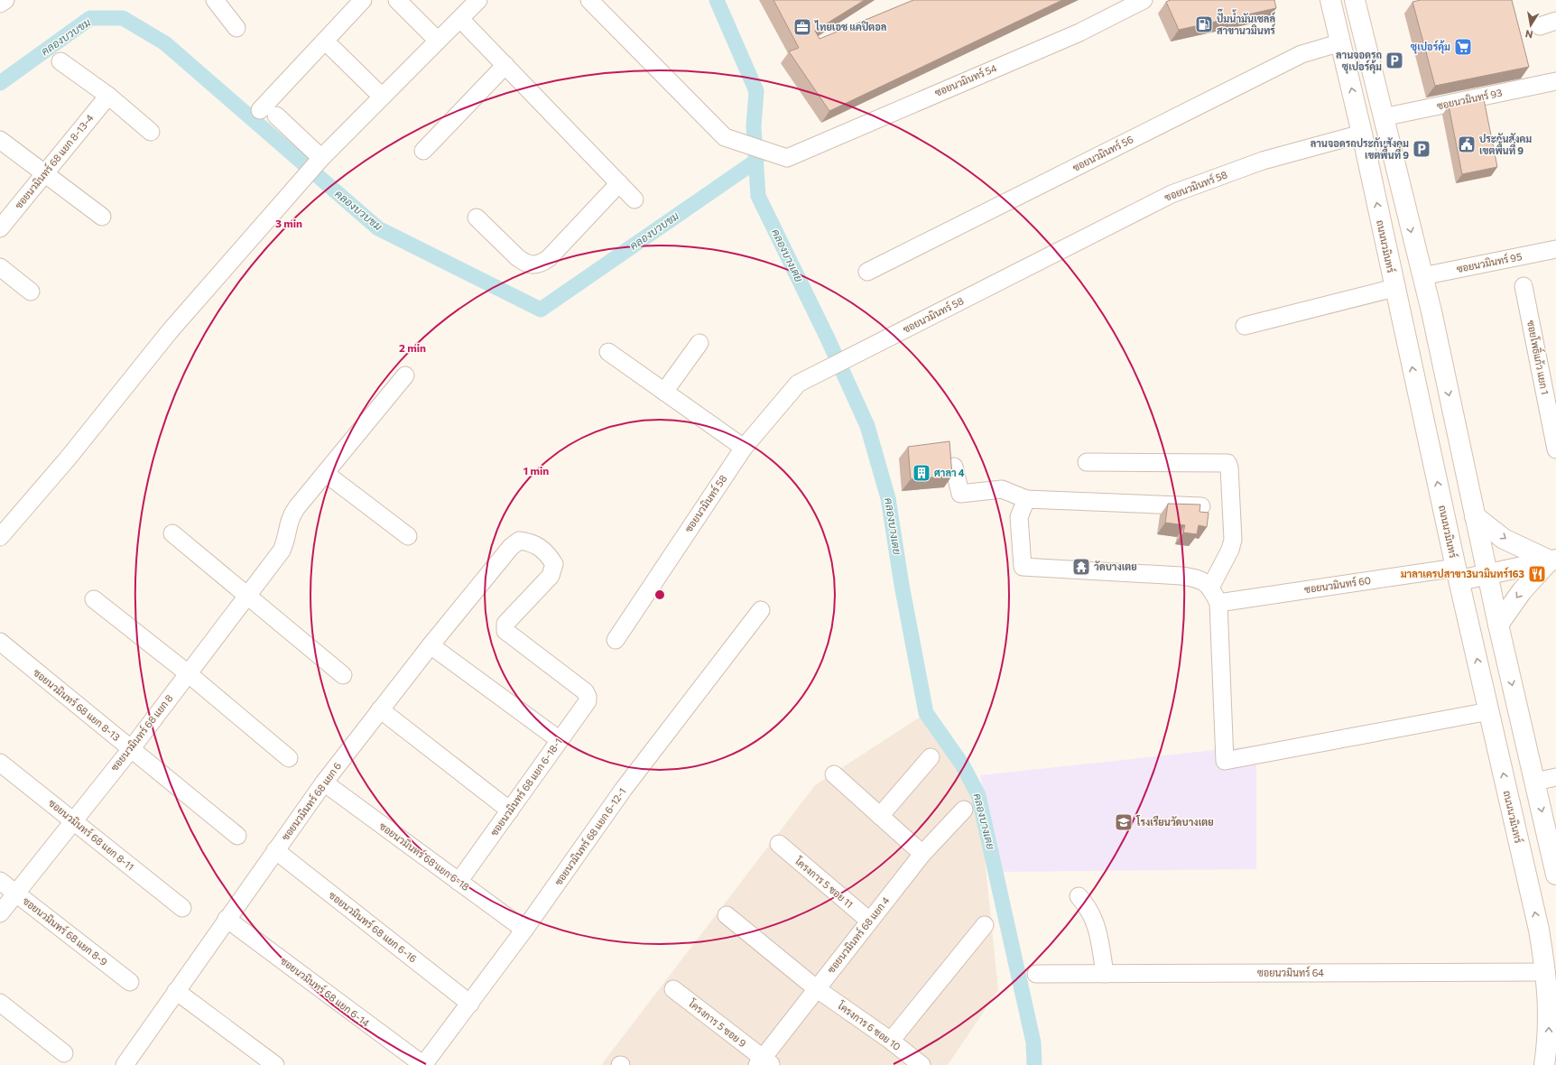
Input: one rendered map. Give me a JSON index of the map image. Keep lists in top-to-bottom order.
{
  "streets": {
    "main road": ["ถนนนวมินทร์"],
    "street": [
      "ซอยนวมินทร์ 54",
      "ซอยนวมินทร์ 93",
      "ซอยนวมินทร์ 56",
      "ซอยนวมินทร์ 68 แยก 8-13-4",
      "ซอยนวมินทร์ 58",
      "ซอยนวมินทร์ 95",
      "ซอยโพธิ์แก้ว แยก 1",
      "ซอยนวมินทร์ 60",
      "ซอยนวมินทร์ 68 แยก 8-13",
      "ซอยนวมินทร์ 68 แยก 8",
      "ซอยนวมินทร์ 68 แยก 6-18-1",
      "ซอยนวมินทร์ 68 แยก 6",
      "ซอยนวมินทร์ 68 แยก 8-11",
      "ซอยนวมินทร์ 68 แยก 6-12-1",
      "ซอยนวมินทร์ 68 แยก 6-18",
      "โครงการ 5 ซอย 11",
      "ซอยนวมินทร์ 68 แยก 6-16",
      "ซอยนวมินทร์ 68 แยก 8-9",
      "ซอยนวมินทร์ 68 แยก 4",
      "ซอยนวมินทร์ 64",
      "ซอยนวมินทร์ 68 แยก 6-14",
      "โครงการ 5 ซอย 9",
      "โครงการ 6 ซอย 10"
    ]
  },
  "crossings": [
    ["ซอยนวมินทร์ 56", "ถนนนวมินทร์"],
    ["ซอยนวมินทร์ 58", "ถนนนวมินทร์"],
    ["ถนนนวมินทร์", "ซอยนวมินทร์ 60"],
    ["ถนนนวมินทร์", "ซอยนวมินทร์ 64"],
    ["ซอยนวมินทร์ 68 แยก 8-13", "ซอยนวมินทร์ 68 แยก 8"],
    ["ซอยนวมินทร์ 68 แยก 8", "ซอยนวมินทร์ 68 แยก 8-11"],
    ["ซอยนวมินทร์ 68 แยก 8", "ซอยนวมินทร์ 68 แยก 8-9"],
    ["ซอยนวมินทร์ 68 แยก 6-18-1", "ซอยนวมินทร์ 68 แยก 6"],
    ["ซอยนวมินทร์ 68 แยก 6-18-1", "ซอยนวมินทร์ 68 แยก 6-18"],
    ["ซอยนวมินทร์ 68 แยก 6", "ซอยนวมินทร์ 68 แยก 6-18"],
    ["ซอยนวมินทร์ 68 แยก 6", "ซอยนวมินทร์ 68 แยก 6-16"],
    ["ซอยนวมินทร์ 68 แยก 6", "ซอยนวมินทร์ 68 แยก 6-14"],
    ["ซอยนวมินทร์ 68 แยก 6-12-1", "ซอยนวมินทร์ 68 แยก 6-18"],
    ["ซอยนวมินทร์ 68 แยก 6-12-1", "ซอยนวมินทร์ 68 แยก 6-16"],
    ["ซอยนวมินทร์ 68 แยก 6-12-1", "ซอยนวมินทร์ 68 แยก 6-14"],
    ["โครงการ 5 ซอย 11", "ซอยนวมินทร์ 68 แยก 4"],
    ["ซอยนวมินทร์ 68 แยก 4", "โครงการ 5 ซอย 9"],
    ["ซอยนวมินทร์ 68 แยก 4", "โครงการ 6 ซอย 10"]
  ],
  "water": ["คลองบวบขม", "คลองบางเตย"],
  "places": {
    "fuel station": ["ปั๊มน้ำมันเชลล์ สาขานวมินทร์"],
    "office": ["ไทยเอช แคปิตอล"],
    "supermarket": ["ซุเปอร์คุ้ม"],
    "parking": ["ลานจอดรถ ซุเปอร์คุ้ม", "ลานจอดรถประกันสังคม เขตพื้นที่ 9"],
    "public building": ["ประกันสังคม เขตพื้นที่ 9"],
    "building": ["ศาลา 4"],
    "temple": ["วัดบางเตย"],
    "restaurant": ["มาลาเครปสาขา3นวมินทร์163"],
    "school or university": ["โรงเรียนวัดบางเตย"]
  },
  "north": "bottom",
  "rings": ["3 min", "2 min", "1 min"]
}
